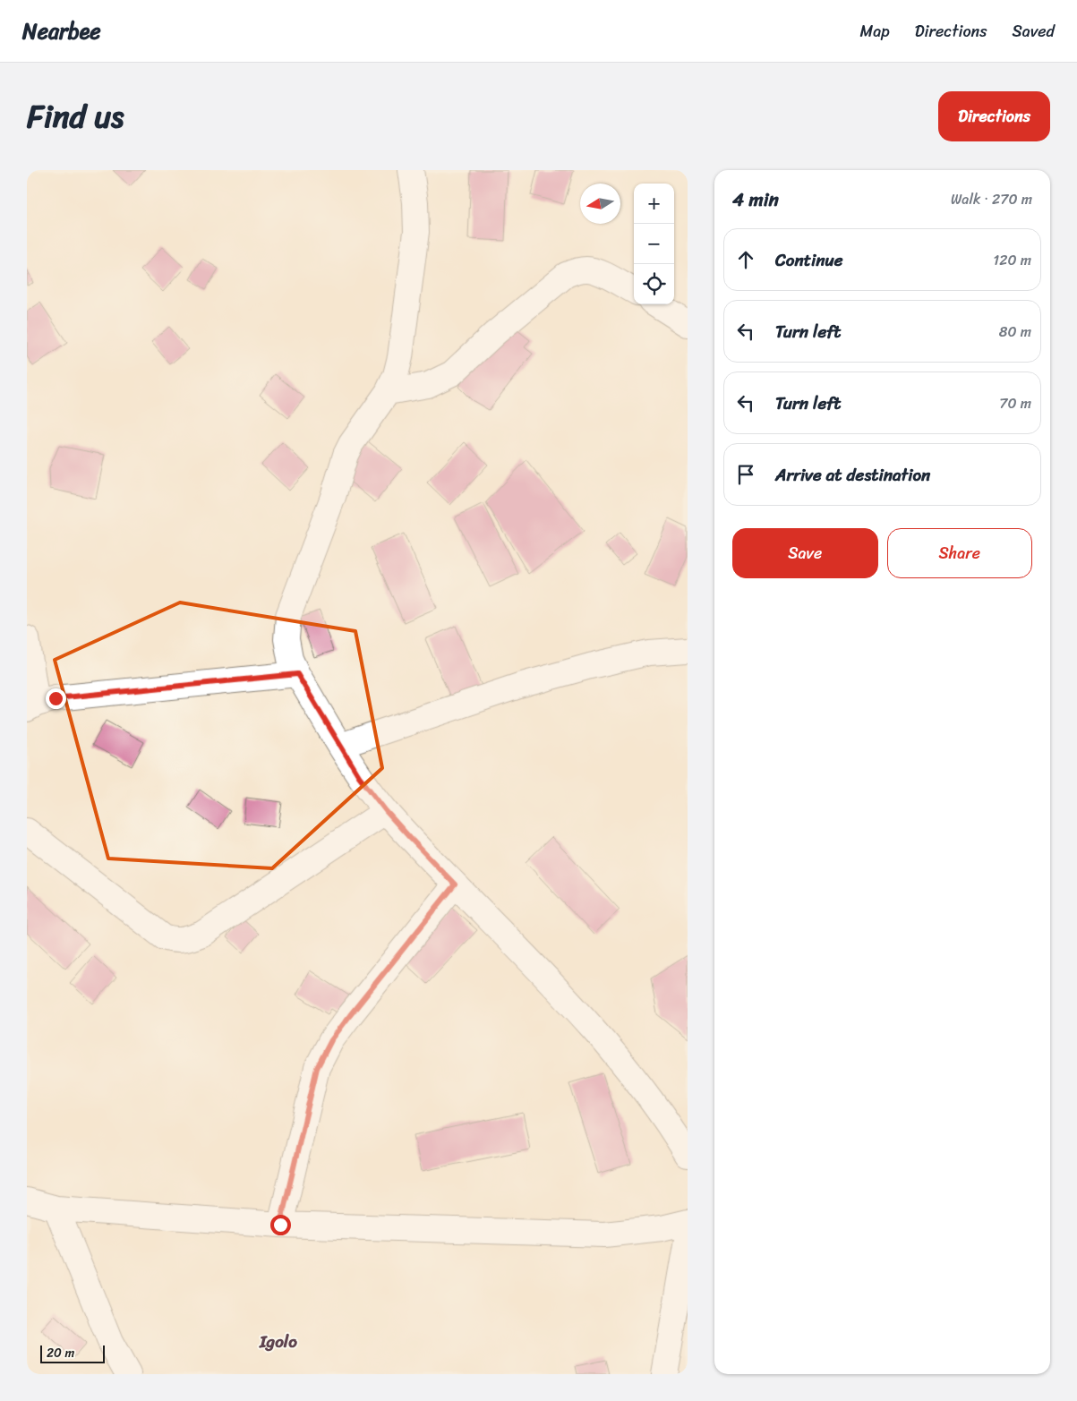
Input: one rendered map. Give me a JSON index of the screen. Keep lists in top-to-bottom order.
{
  "districts": ["Igolo"],
  "scale_bar": "20 m",
  "north": "left",
  "page": {
    "header": "Nearbee",
    "nav": ["Map", "Directions", "Saved"],
    "title": "Find us",
    "buttons": [
      "Directions",
      ["Save", "Share"]
    ],
    "heading": ["4 min", "Walk · 270 m"],
    "map_buttons": ["+", "−"],
    "list": [
      ["Continue", "120 m"],
      ["Turn left", "80 m"],
      ["Turn left", "70 m"],
      "Arrive at destination"
    ],
    "scale": "20 m"
  }
}
